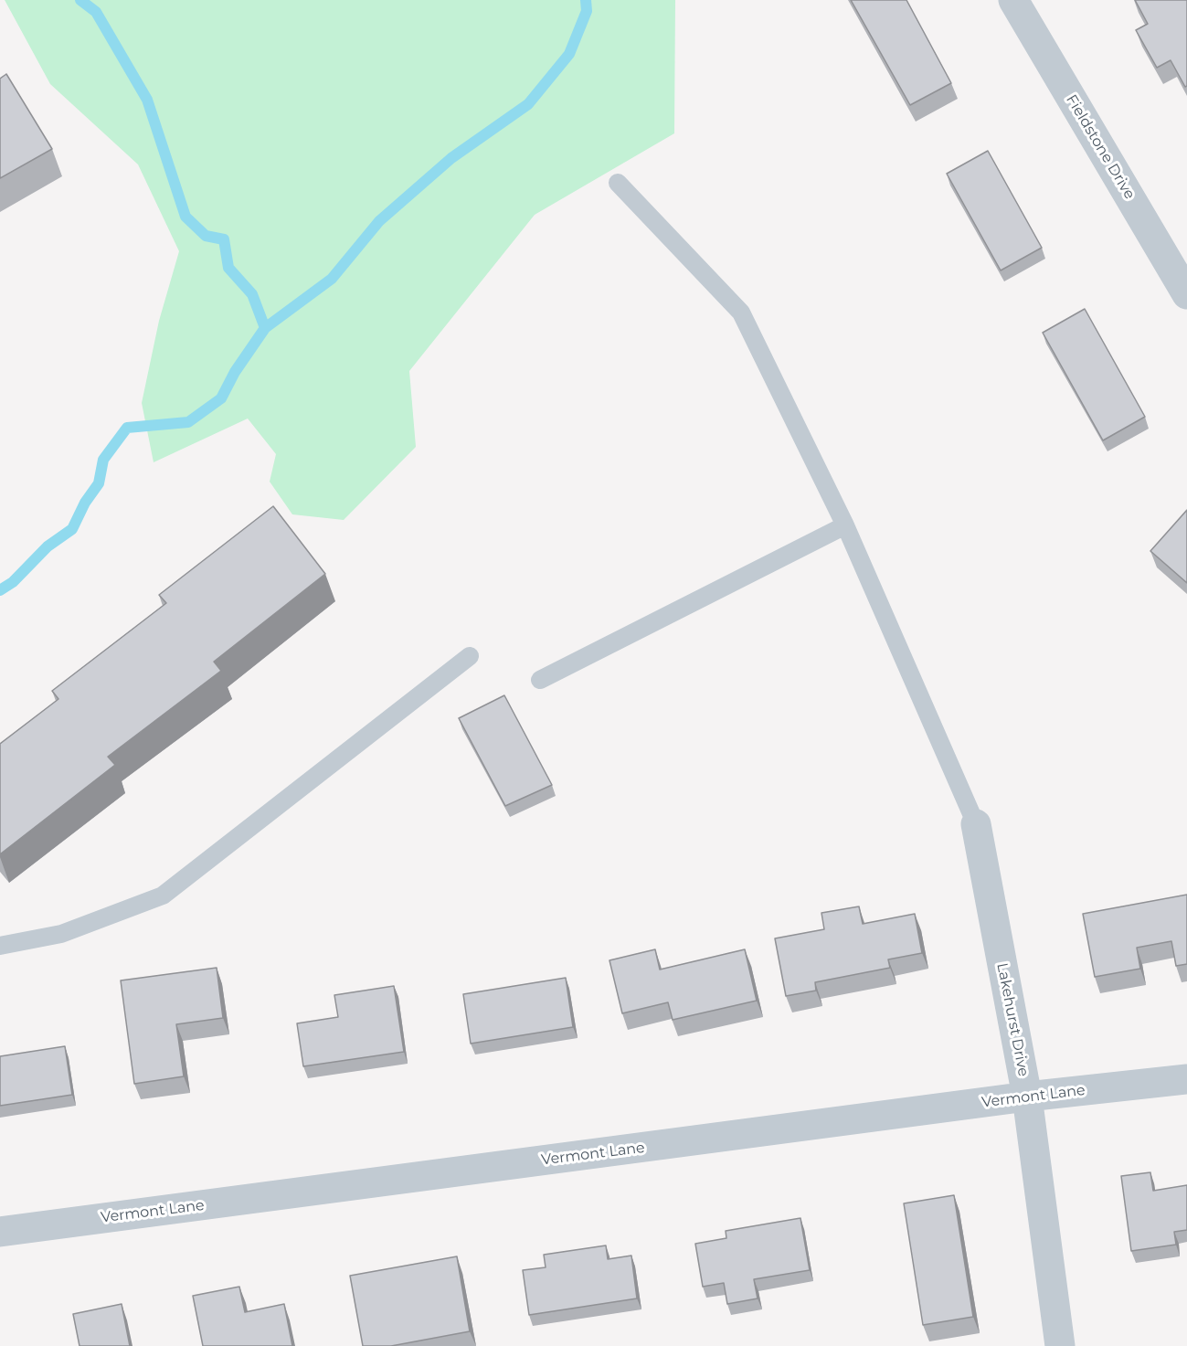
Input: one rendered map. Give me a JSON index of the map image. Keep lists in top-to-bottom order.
{
  "streets": {
    "street": ["Fieldstone Drive", "Lakehurst Drive", "Vermont Lane"]
  },
  "crossings": [
    ["Lakehurst Drive", "Vermont Lane"]
  ]
}
